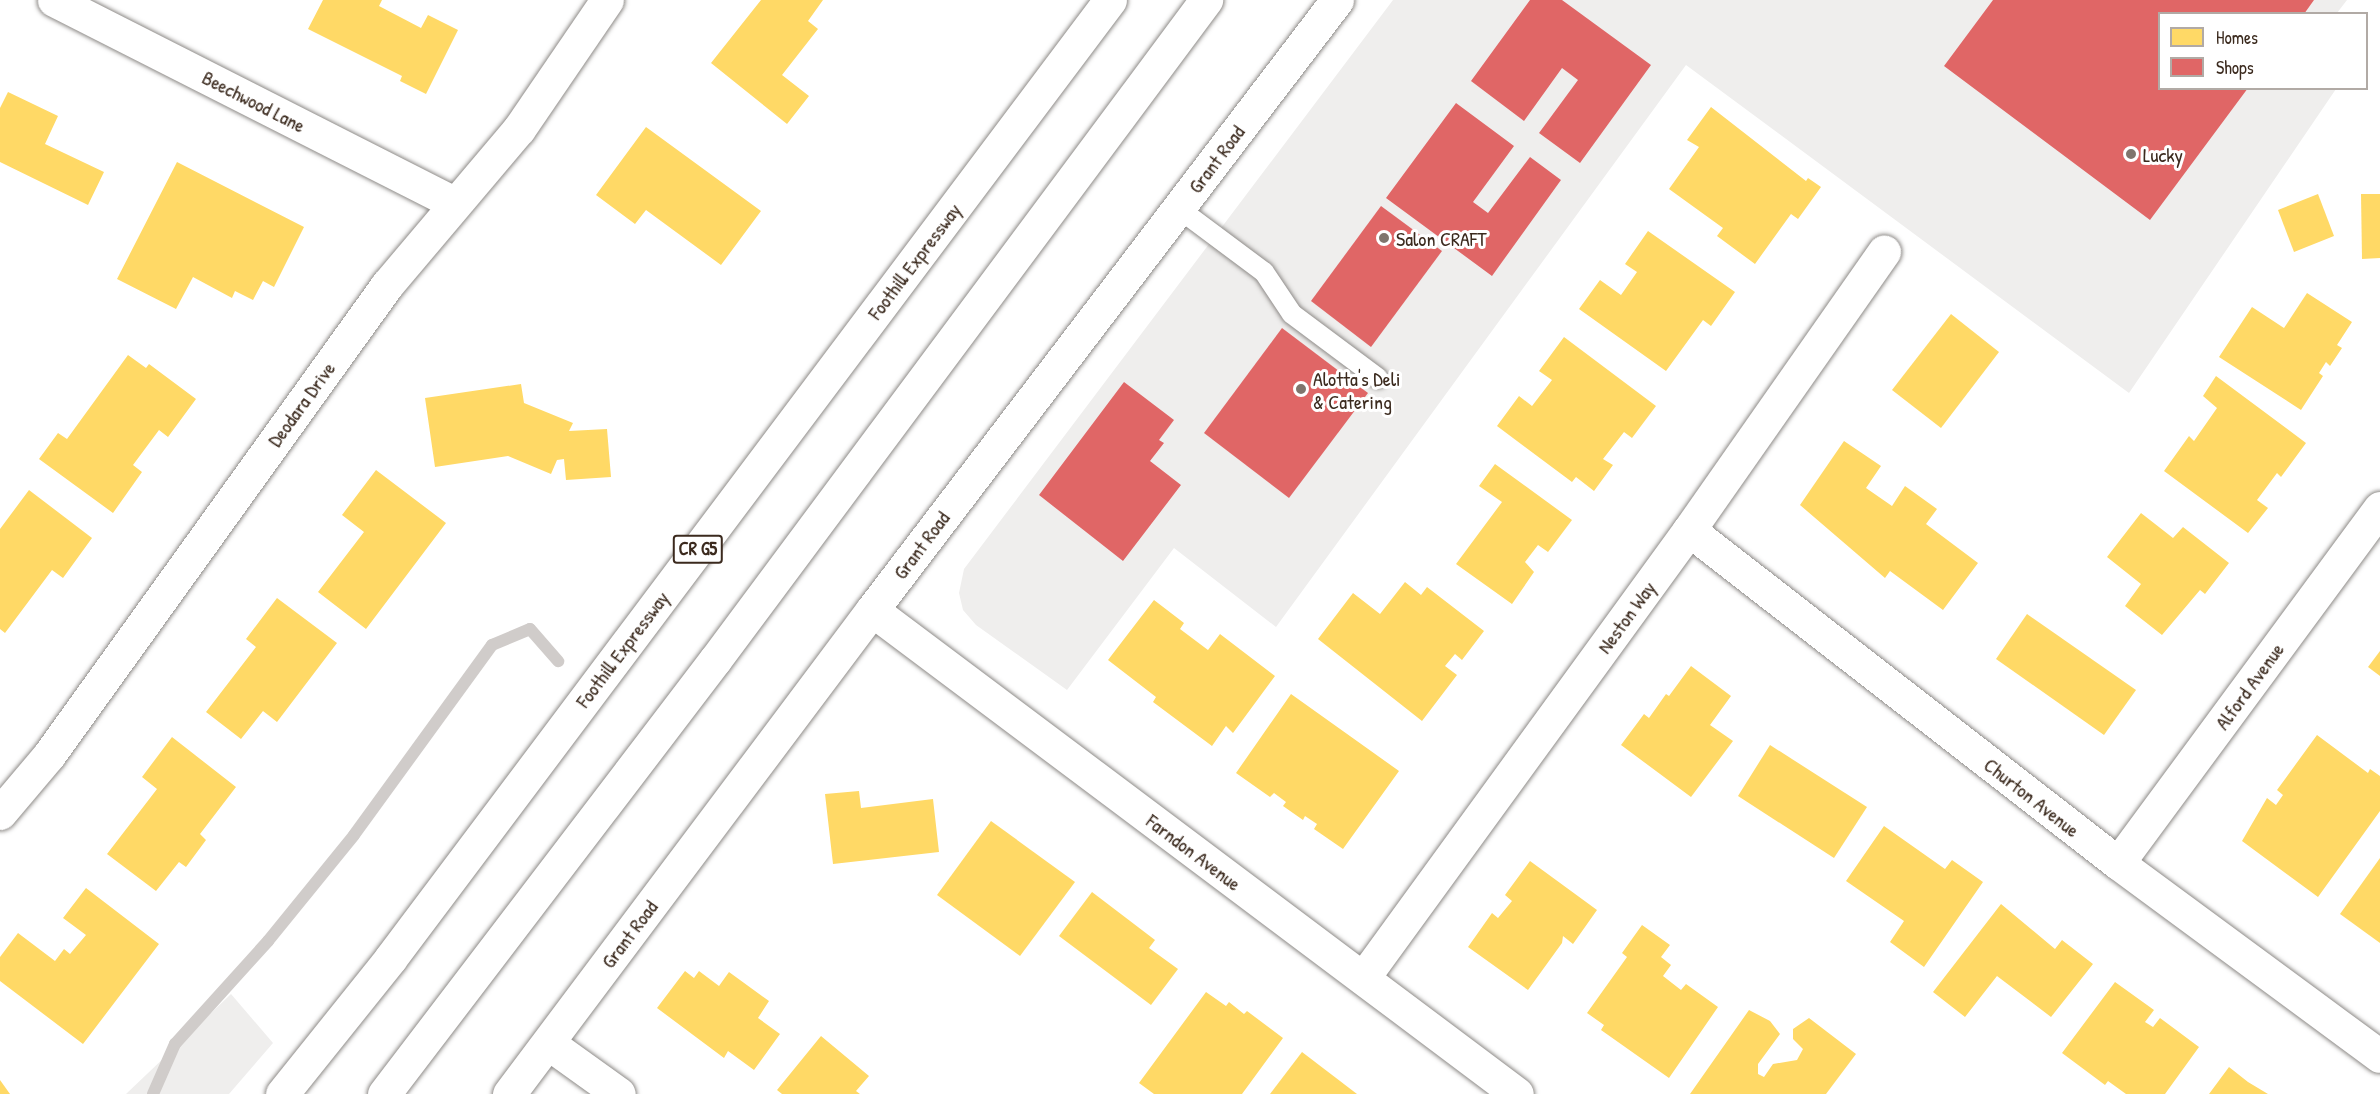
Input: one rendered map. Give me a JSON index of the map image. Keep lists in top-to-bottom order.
{
  "streets": {
    "main road": [
      "Beechwood Lane",
      "Grant Road",
      "Foothill Expressway",
      "Deodara Drive",
      "CR G5",
      "Neston Way",
      "Alford Avenue",
      "Churton Avenue",
      "Farndon Avenue"
    ]
  },
  "crossings": [
    ["Beechwood Lane", "Deodara Drive"],
    ["Grant Road", "Farndon Avenue"],
    ["Neston Way", "Churton Avenue"],
    ["Neston Way", "Farndon Avenue"],
    ["Alford Avenue", "Churton Avenue"]
  ],
  "places": ["Lucky", "Salon CRAFT", "Alotta's Deli & Catering"],
  "legend": ["Homes", "Shops"]
}
